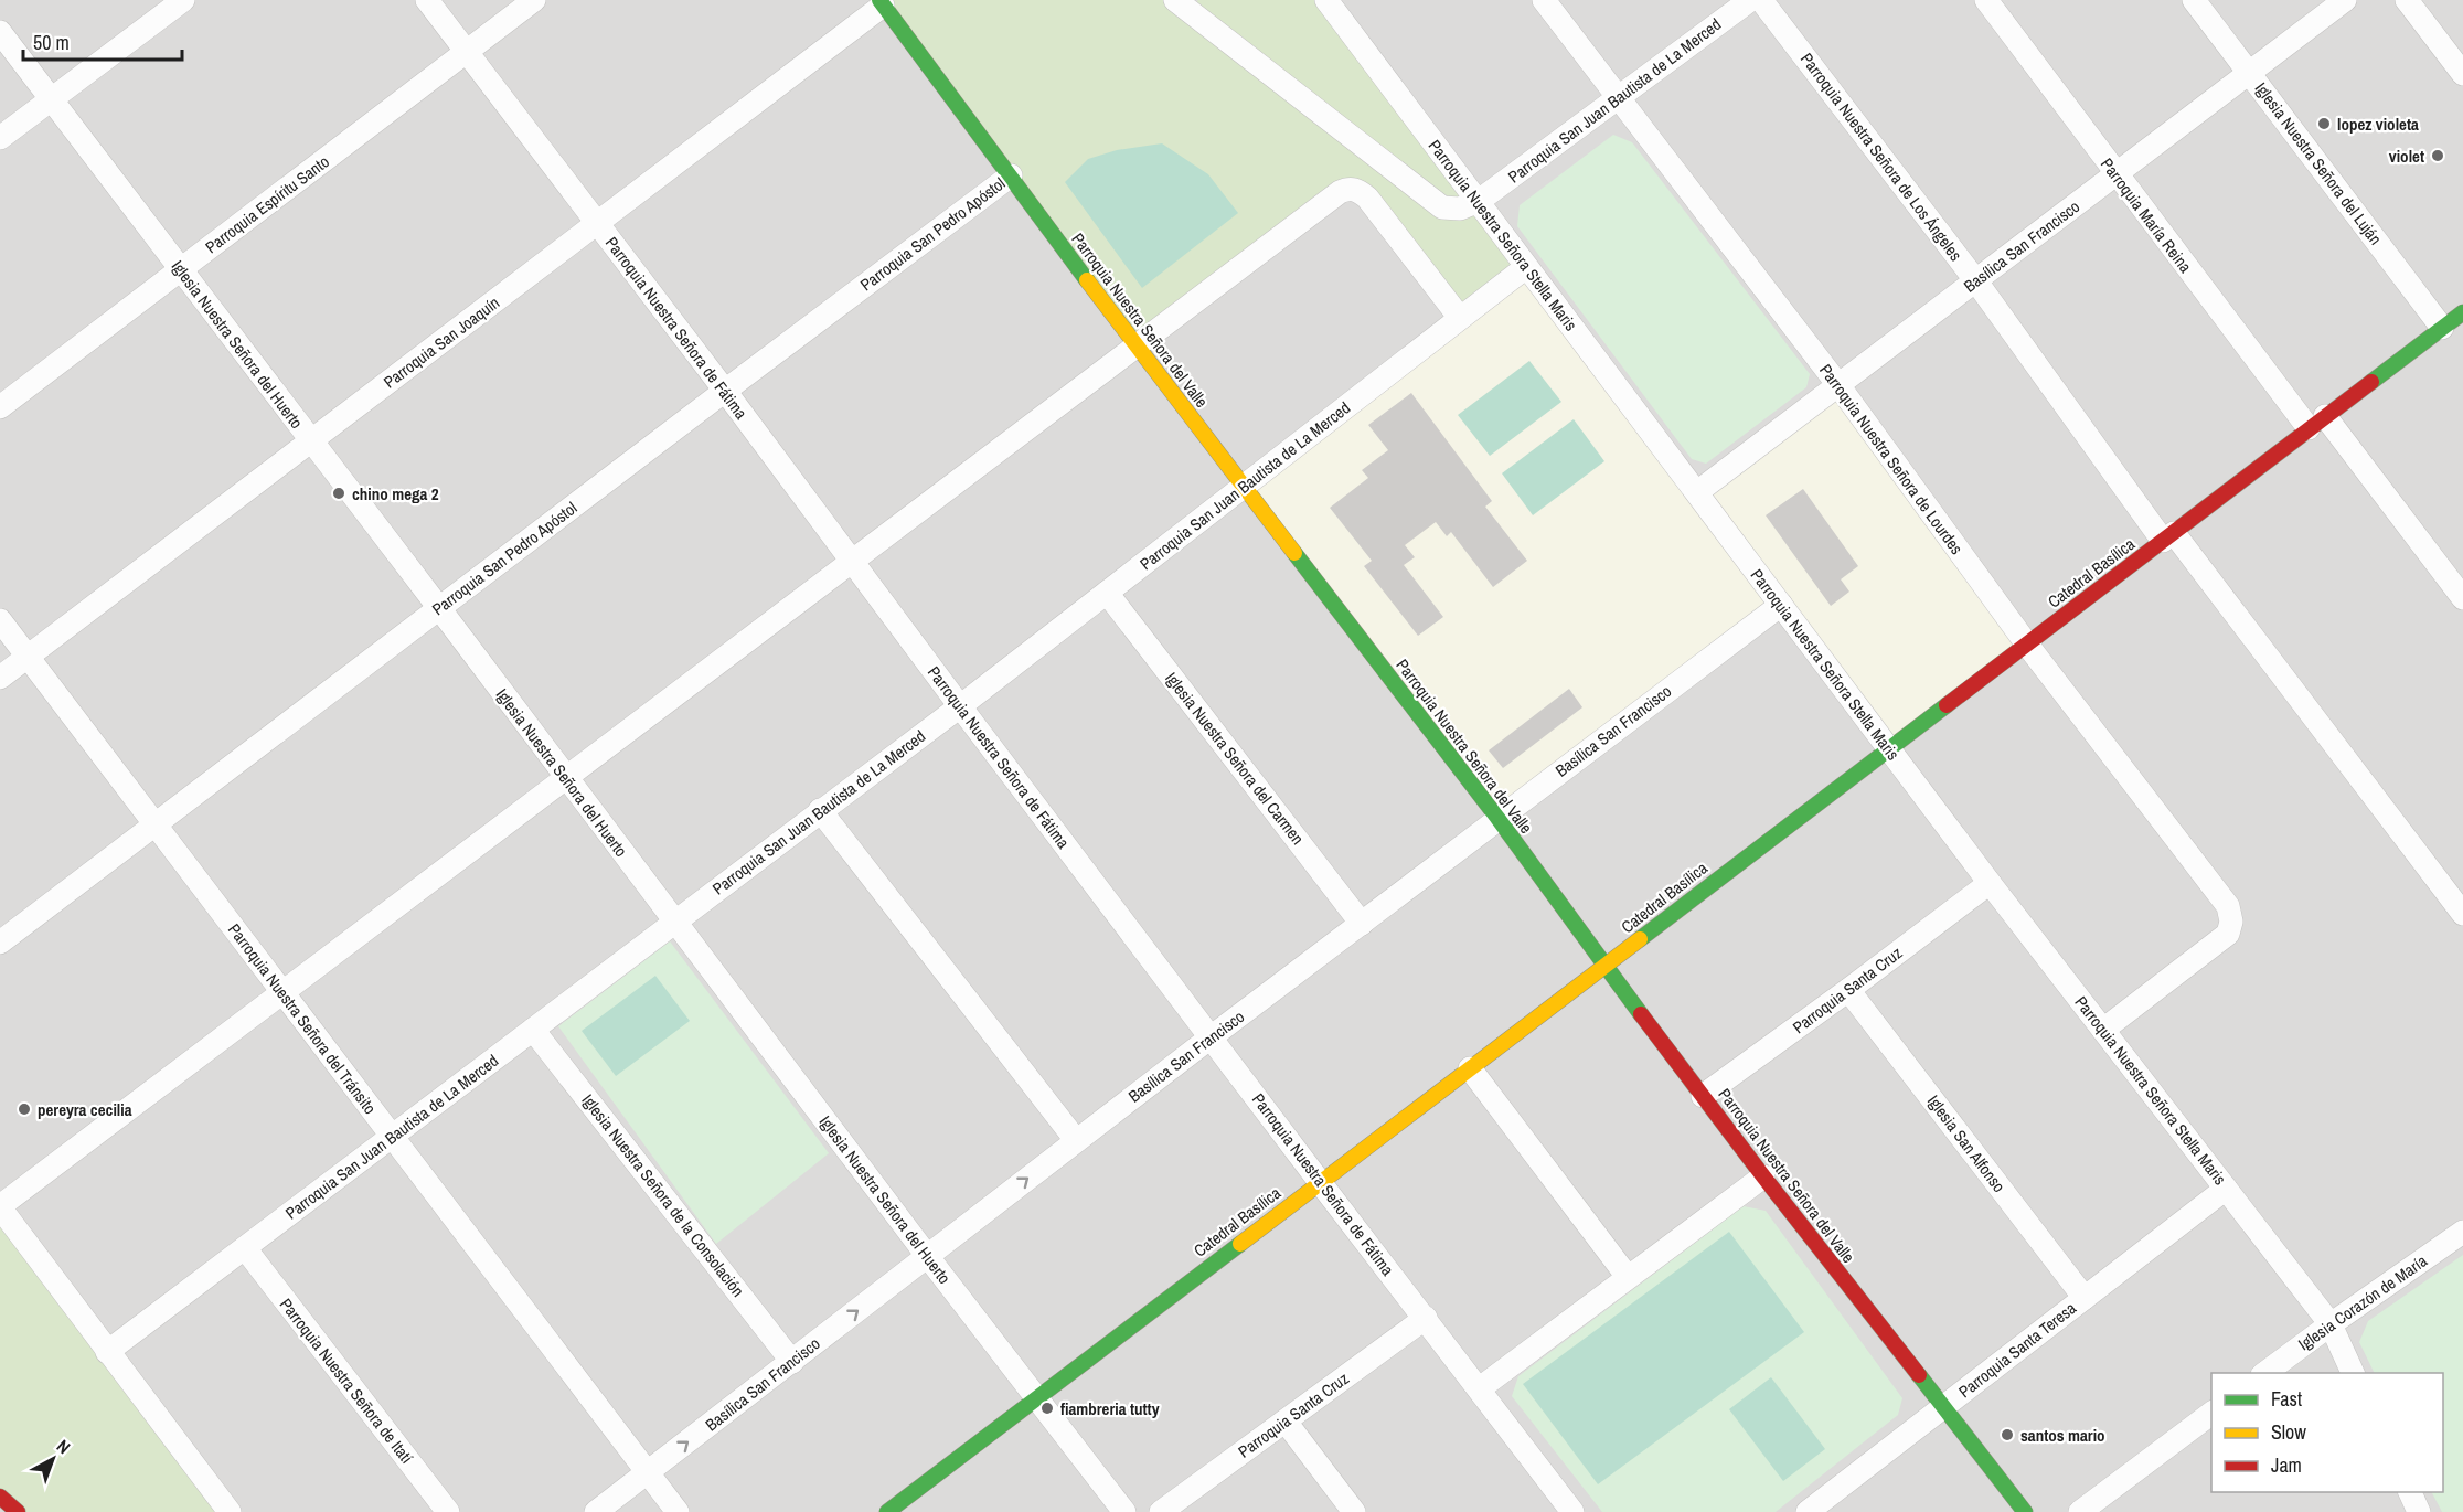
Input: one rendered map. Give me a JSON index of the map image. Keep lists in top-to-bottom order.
{
  "streets": {
    "main road": ["Parroquia Nuestra Señora del Valle", "Catedral Basílica"],
    "street": [
      "Parroquia San Juan Bautista de La Merced",
      "Parroquia Nuestra Señora de Los Ángeles",
      "Iglesia Nuestra Señora del Luján",
      "Parroquia Espíritu Santo",
      "Parroquia María Reina",
      "Parroquia San Pedro Apóstol",
      "Parroquia Nuestra Señora Stella Maris",
      "Basílica San Francisco",
      "Parroquia Nuestra Señora de Fátima",
      "Parroquia San Joaquín",
      "Iglesia Nuestra Señora del Huerto",
      "Parroquia Nuestra Señora de Lourdes",
      "Iglesia Nuestra Señora del Carmen",
      "Parroquia Santa Cruz",
      "Parroquia Nuestra Señora del Tránsito",
      "Iglesia San Alfonso",
      "Iglesia Nuestra Señora de la Consolación",
      "Iglesia Corazón de María",
      "Parroquia Santa Teresa",
      "Parroquia Nuestra Señora de Itatí"
    ]
  },
  "crossings": [
    ["Parroquia San Juan Bautista de La Merced", "Parroquia Nuestra Señora Stella Maris"],
    ["Parroquia San Juan Bautista de La Merced", "Parroquia Nuestra Señora del Valle"],
    ["Parroquia San Juan Bautista de La Merced", "Parroquia Nuestra Señora de Fátima"],
    ["Parroquia San Juan Bautista de La Merced", "Iglesia Nuestra Señora del Huerto"],
    ["Parroquia San Juan Bautista de La Merced", "Parroquia Nuestra Señora de Lourdes"],
    ["Parroquia San Juan Bautista de La Merced", "Iglesia Nuestra Señora del Carmen"],
    ["Parroquia San Juan Bautista de La Merced", "Parroquia Nuestra Señora del Tránsito"],
    ["Parroquia San Juan Bautista de La Merced", "Iglesia Nuestra Señora de la Consolación"],
    ["Parroquia San Juan Bautista de La Merced", "Parroquia Nuestra Señora de Itatí"],
    ["Parroquia Nuestra Señora de Los Ángeles", "Basílica San Francisco"],
    ["Parroquia Nuestra Señora de Los Ángeles", "Catedral Basílica"],
    ["Iglesia Nuestra Señora del Luján", "Basílica San Francisco"],
    ["Iglesia Nuestra Señora del Luján", "Catedral Basílica"],
    ["Parroquia Espíritu Santo", "Parroquia Nuestra Señora de Fátima"],
    ["Parroquia Espíritu Santo", "Iglesia Nuestra Señora del Huerto"],
    ["Parroquia María Reina", "Basílica San Francisco"],
    ["Parroquia María Reina", "Catedral Basílica"],
    ["Parroquia San Pedro Apóstol", "Parroquia Nuestra Señora del Valle"],
    ["Parroquia San Pedro Apóstol", "Parroquia Nuestra Señora de Fátima"],
    ["Parroquia San Pedro Apóstol", "Iglesia Nuestra Señora del Huerto"],
    ["Parroquia San Pedro Apóstol", "Parroquia Nuestra Señora del Tránsito"],
    ["Parroquia Nuestra Señora Stella Maris", "Basílica San Francisco"],
    ["Parroquia Nuestra Señora Stella Maris", "Parroquia Nuestra Señora de Lourdes"],
    ["Parroquia Nuestra Señora Stella Maris", "Catedral Basílica"],
    ["Parroquia Nuestra Señora Stella Maris", "Parroquia Santa Cruz"],
    ["Parroquia Nuestra Señora Stella Maris", "Iglesia Corazón de María"],
    ["Parroquia Nuestra Señora Stella Maris", "Parroquia Santa Teresa"],
    ["Basílica San Francisco", "Parroquia Nuestra Señora del Valle"],
    ["Basílica San Francisco", "Parroquia Nuestra Señora de Fátima"],
    ["Basílica San Francisco", "Iglesia Nuestra Señora del Huerto"],
    ["Basílica San Francisco", "Parroquia Nuestra Señora de Lourdes"],
    ["Basílica San Francisco", "Iglesia Nuestra Señora del Carmen"],
    ["Basílica San Francisco", "Parroquia Nuestra Señora del Tránsito"],
    ["Basílica San Francisco", "Iglesia Nuestra Señora de la Consolación"],
    ["Parroquia Nuestra Señora del Valle", "Parroquia San Joaquín"],
    ["Parroquia Nuestra Señora del Valle", "Catedral Basílica"],
    ["Parroquia Nuestra Señora del Valle", "Parroquia Santa Cruz"],
    ["Parroquia Nuestra Señora del Valle", "Parroquia Santa Teresa"],
    ["Parroquia Nuestra Señora de Fátima", "Parroquia San Joaquín"],
    ["Parroquia Nuestra Señora de Fátima", "Catedral Basílica"],
    ["Parroquia Nuestra Señora de Fátima", "Parroquia Santa Cruz"],
    ["Parroquia San Joaquín", "Iglesia Nuestra Señora del Huerto"],
    ["Parroquia San Joaquín", "Parroquia Nuestra Señora del Tránsito"],
    ["Iglesia Nuestra Señora del Huerto", "Catedral Basílica"],
    ["Parroquia Nuestra Señora de Lourdes", "Catedral Basílica"],
    ["Parroquia Santa Cruz", "Iglesia San Alfonso"],
    ["Iglesia San Alfonso", "Parroquia Santa Teresa"]
  ],
  "places": [
    "lopez violeta",
    "violet",
    "chino mega 2",
    "pereyra cecilia",
    "fiambreria tutty",
    "santos mario"
  ],
  "legend": ["Fast", "Slow", "Jam"],
  "scale_bar": "50 m",
  "north": "top right"
}
